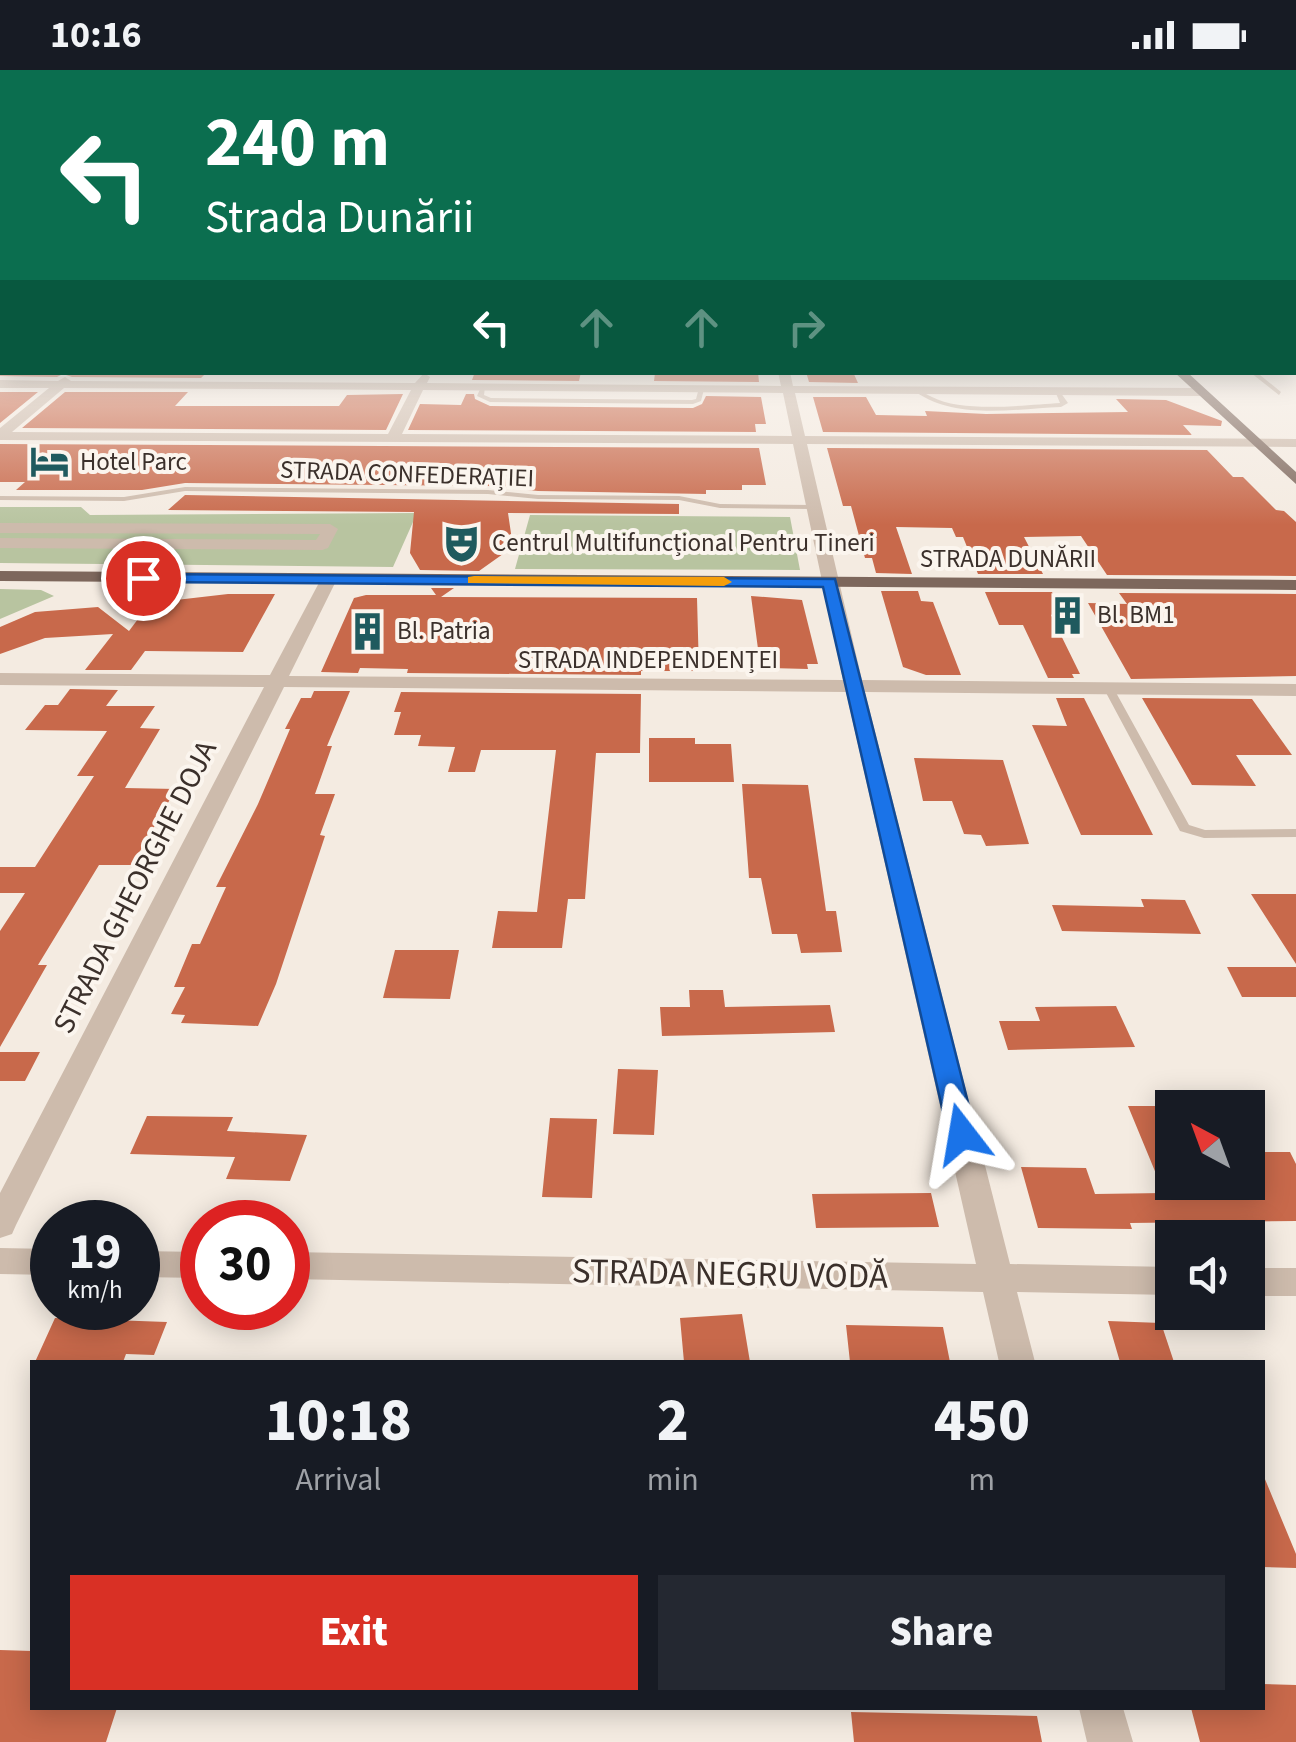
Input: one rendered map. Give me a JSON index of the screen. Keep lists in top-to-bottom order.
{
  "streets": {
    "main road": ["STRADA DUNĂRII"],
    "street": ["STRADA INDEPENDENȚEI", "STRADA GHEORGHE DOJA", "STRADA NEGRU VODĂ"],
    "lane": ["STRADA CONFEDERAȚIEI"]
  },
  "crossings": [
    ["STRADA DUNĂRII", "STRADA GHEORGHE DOJA"],
    ["STRADA INDEPENDENȚEI", "STRADA GHEORGHE DOJA"]
  ],
  "places": {
    "hotel": ["Hotel Parc"],
    "theatre": ["Centrul Multifuncțional Pentru Tineri"],
    "building": ["Bl. BM1", "Bl. Patria"]
  },
  "north": "top left",
  "page": {
    "status": "10:16",
    "turn": ["240 m", "Strada Dunării"],
    "speed": "19 km/h",
    "limit": "30",
    "eta": [
      "10:18",
      "Arrival",
      "2",
      "min",
      "450",
      "m"
    ],
    "buttons": ["Exit", "Share"]
  }
}
